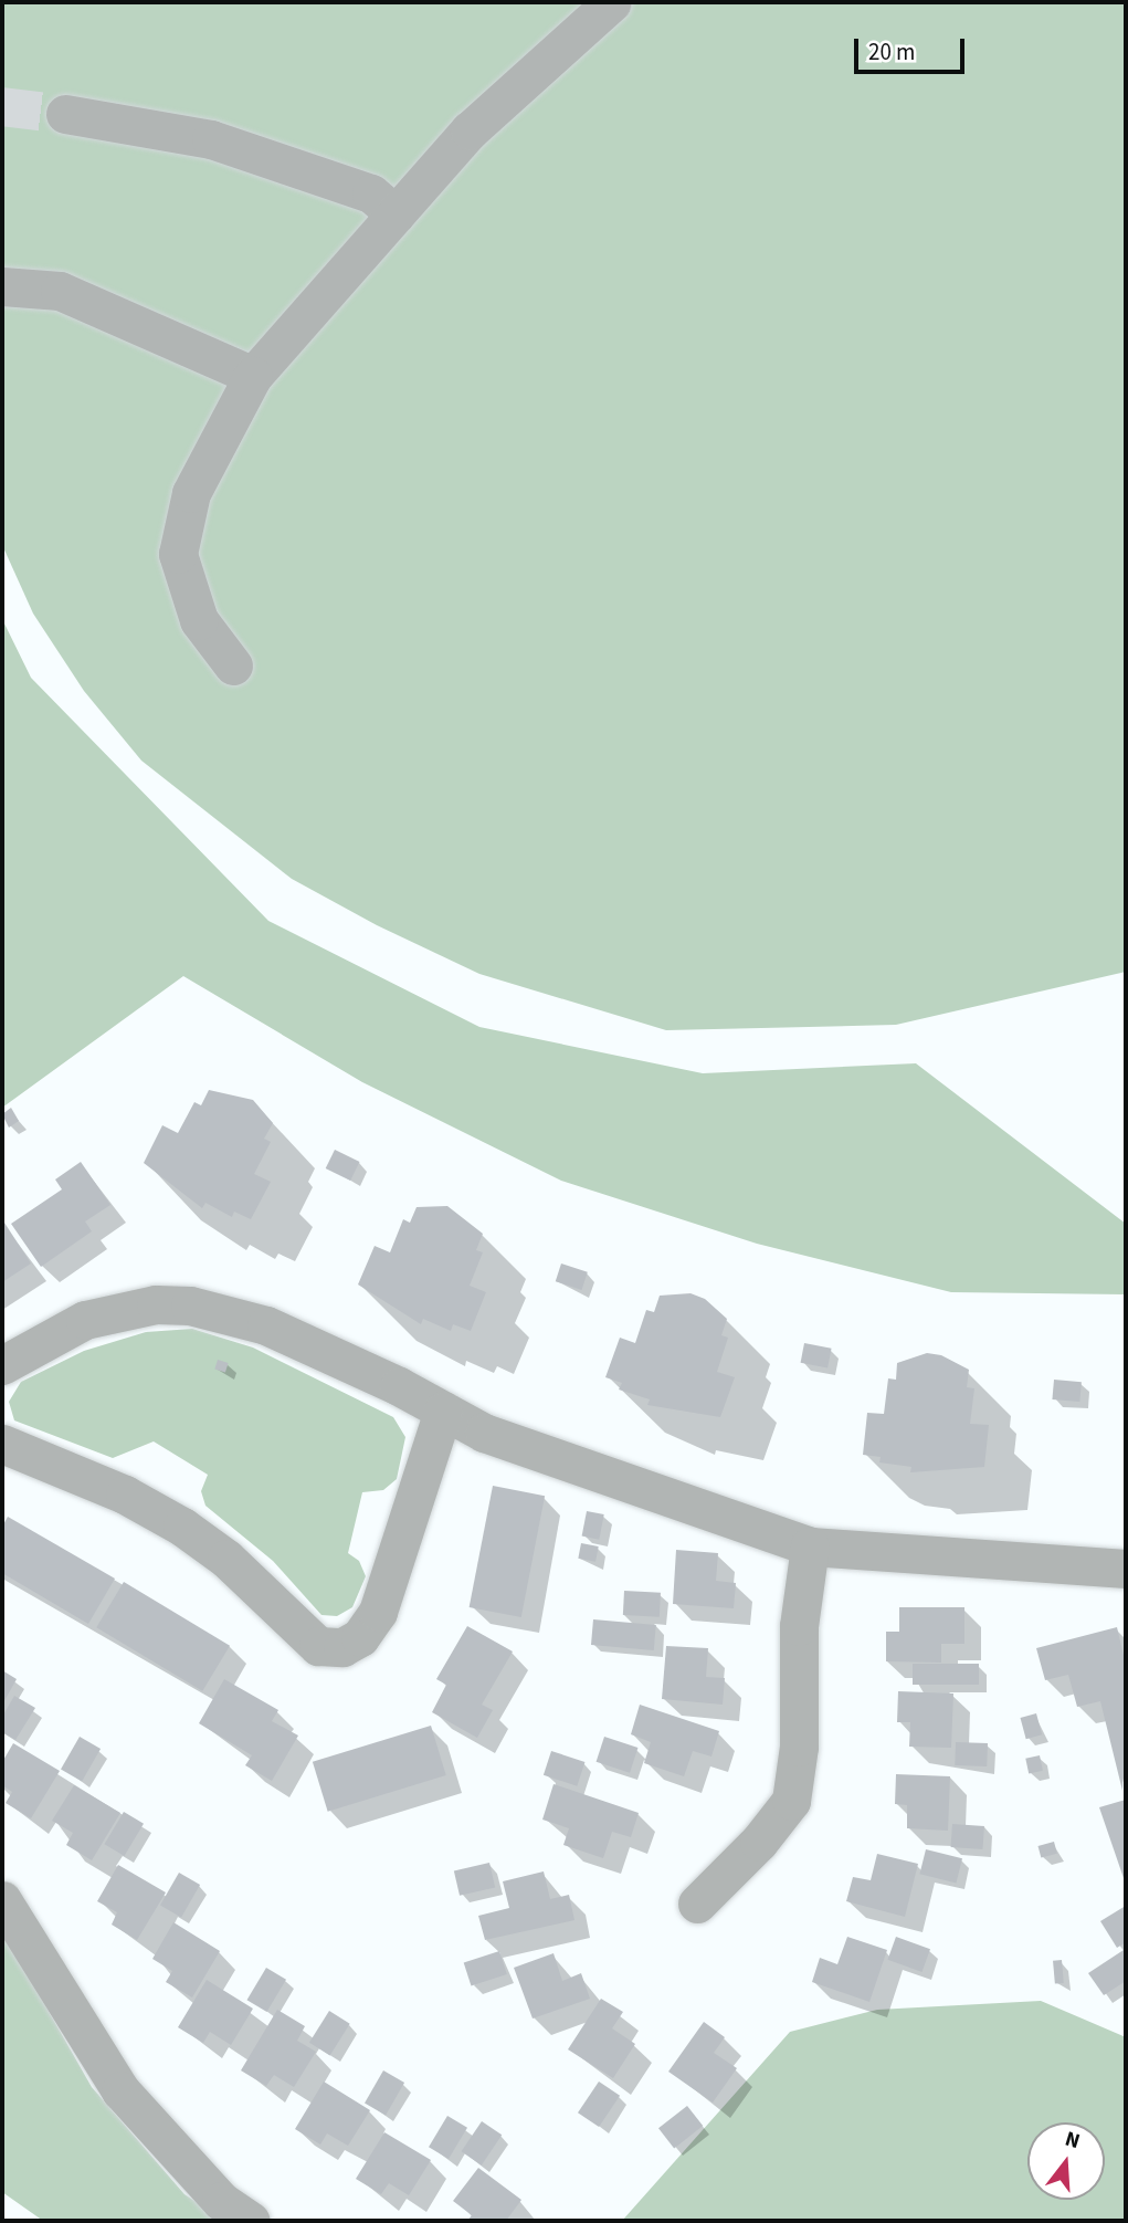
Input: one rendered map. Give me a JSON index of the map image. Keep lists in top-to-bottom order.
{
  "scale_bar": "20 m",
  "north": "top"
}
